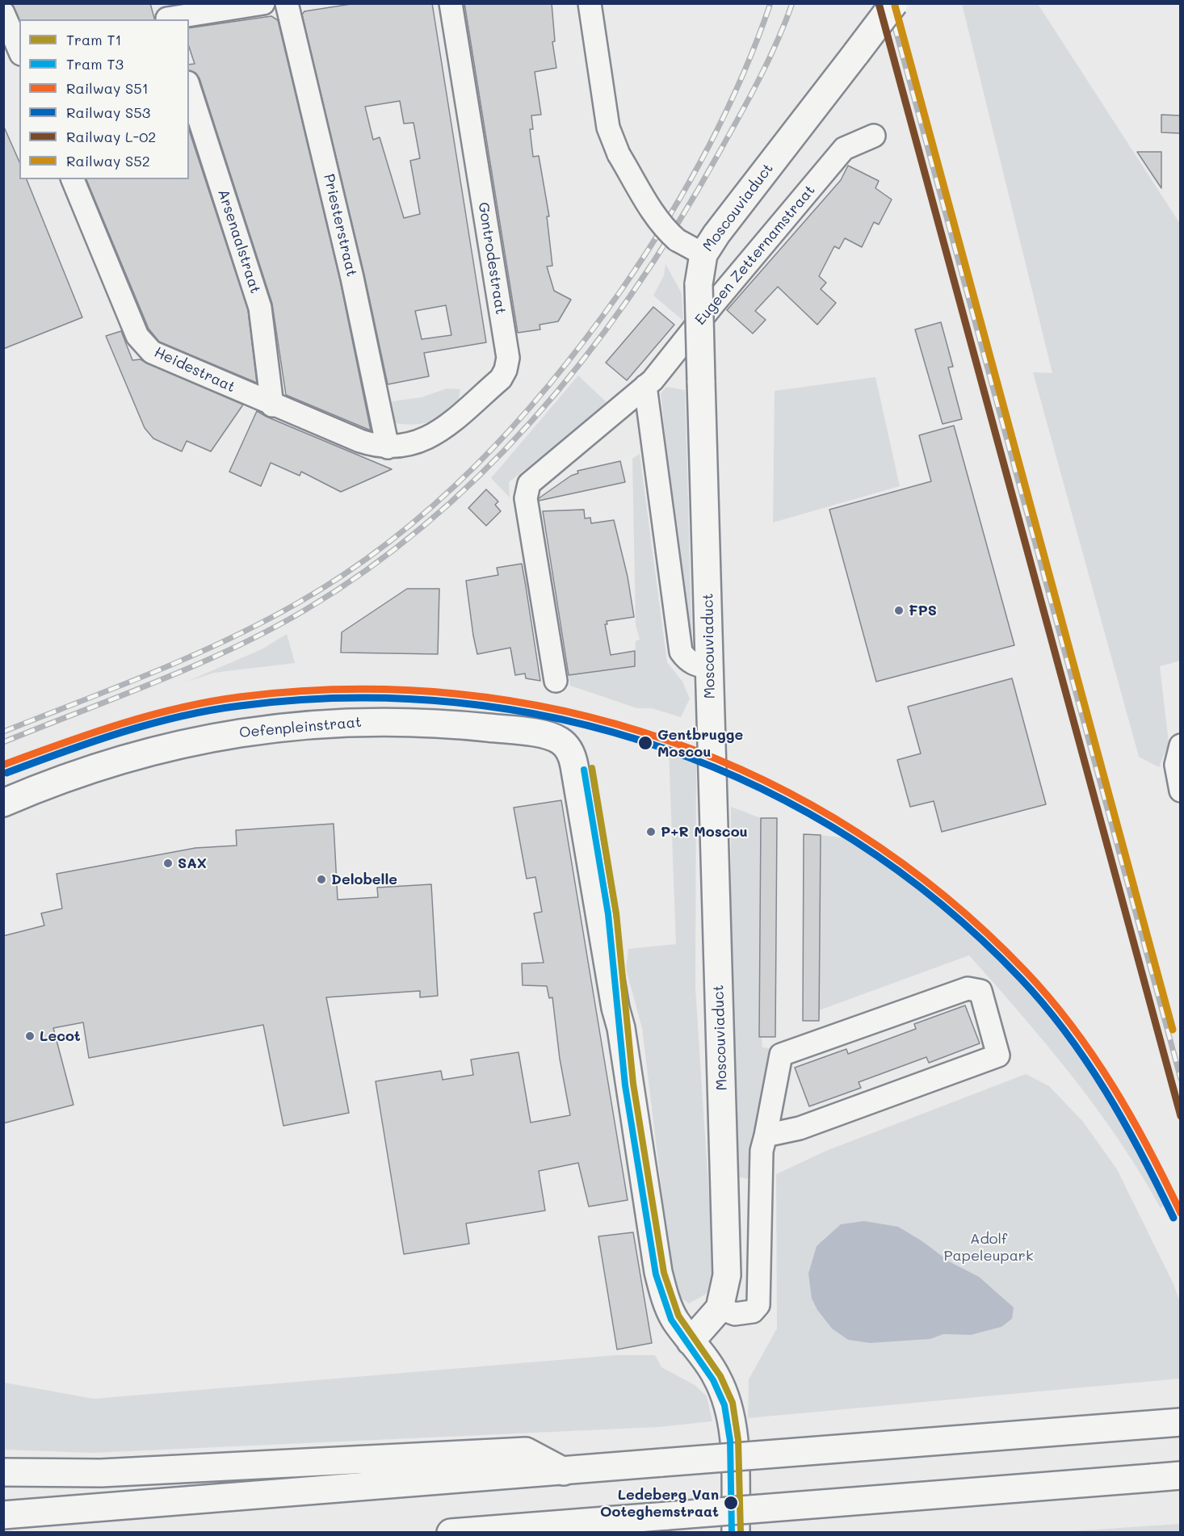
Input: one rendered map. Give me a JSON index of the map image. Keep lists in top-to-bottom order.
{
  "streets": {
    "main road": ["Moscouviaduct", "Oefenpleinstraat"],
    "street": [
      "Priesterstraat",
      "Arsenaalstraat",
      "Eugeen Zetternamstraat",
      "Gontrodestraat",
      "Heidestraat"
    ]
  },
  "crossings": [
    ["Moscouviaduct", "Oefenpleinstraat"],
    ["Priesterstraat", "Gontrodestraat"],
    ["Priesterstraat", "Heidestraat"],
    ["Arsenaalstraat", "Heidestraat"],
    ["Gontrodestraat", "Heidestraat"]
  ],
  "parks": ["Adolf Papeleupark"],
  "places": [
    "FPS",
    "Gentbrugge Moscou",
    "P+R Moscou",
    "SAX",
    "Delobelle",
    "Lecot",
    "Ledeberg Van Ooteghemstraat"
  ],
  "lines": [
    "rail line L-02",
    "rail line S52",
    "rail line S51",
    "rail line S53",
    "tram line T1",
    "tram line T3"
  ],
  "legend": [
    "Tram T1",
    "Tram T3",
    "Railway S51",
    "Railway S53",
    "Railway L-02",
    "Railway S52"
  ]
}
